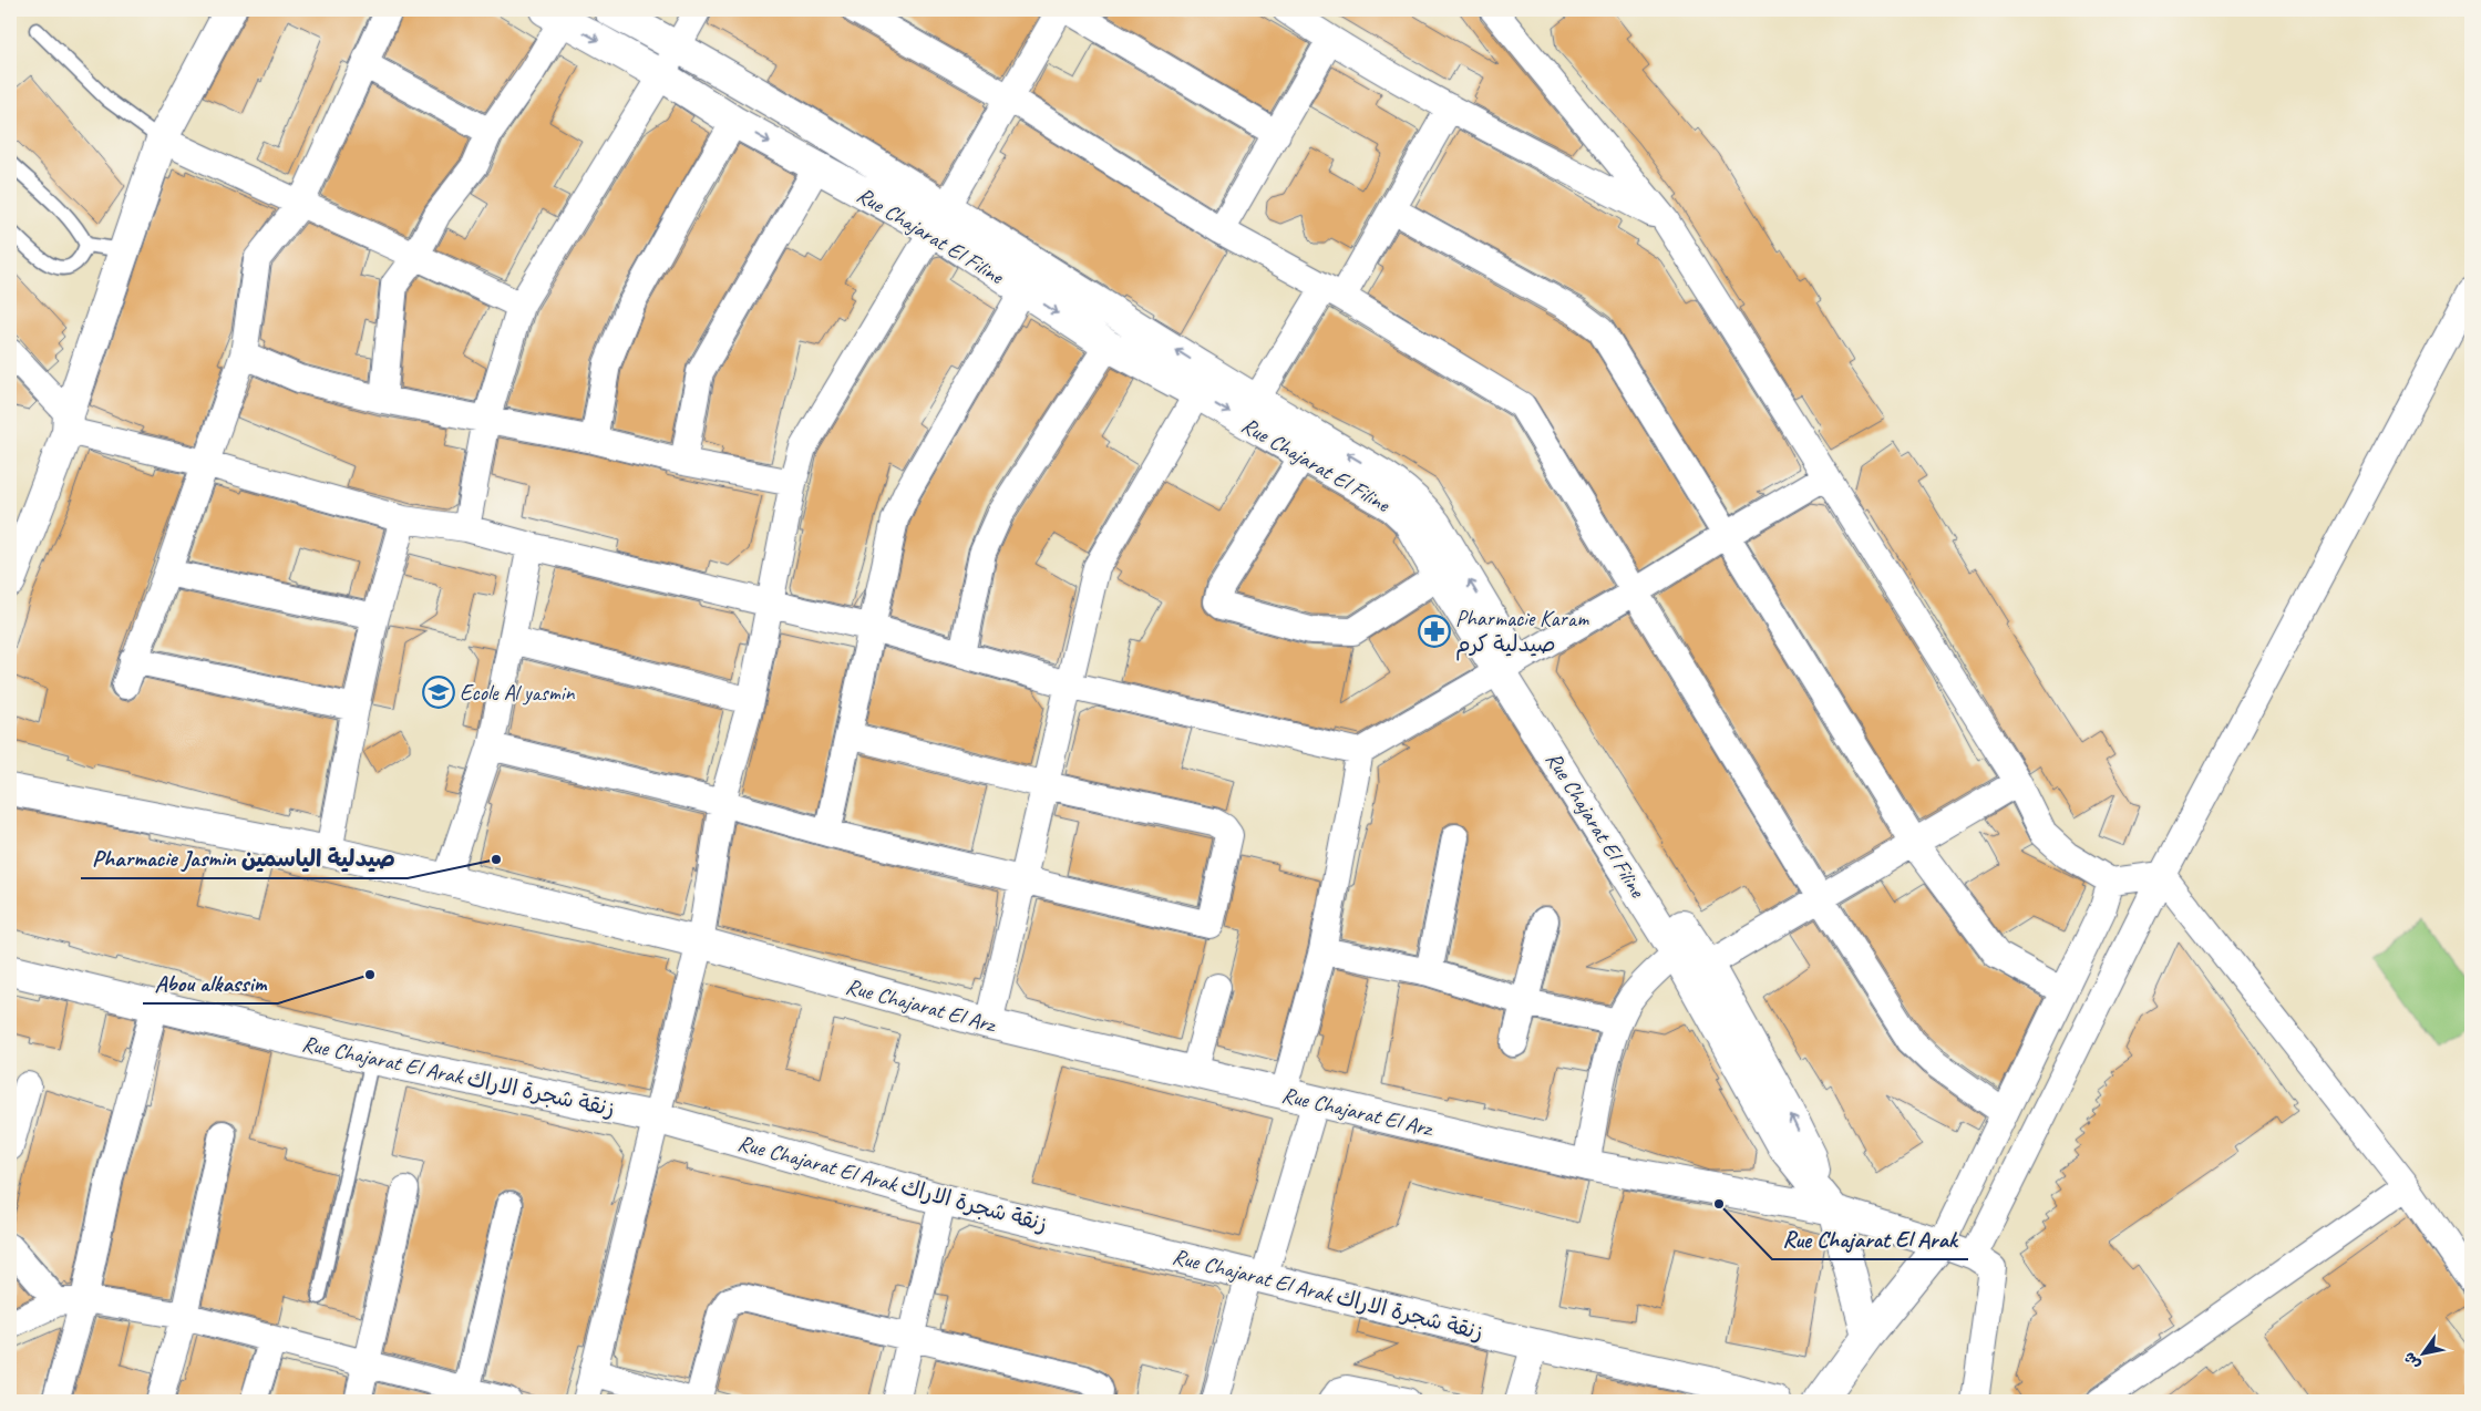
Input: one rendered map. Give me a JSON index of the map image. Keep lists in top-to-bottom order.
{
  "streets": {
    "street": ["Rue Chajarat El Filine", "Rue Chajarat El Arz", "Rue Chajarat El Arak زنقة شجرة الاراك"]
  },
  "crossings": [
    ["Rue Chajarat El Filine", "Rue Chajarat El Arz"]
  ],
  "places": {
    "pharmacy": ["Pharmacie Karam صيدلية كرم"],
    "school or university": ["Ecole Al yasmin"],
    "other": ["Pharmacie Jasmin صيدلية الياسمين", "Abou alkassim", "Rue Chajarat El Arak"]
  },
  "north": "bottom left"
}
